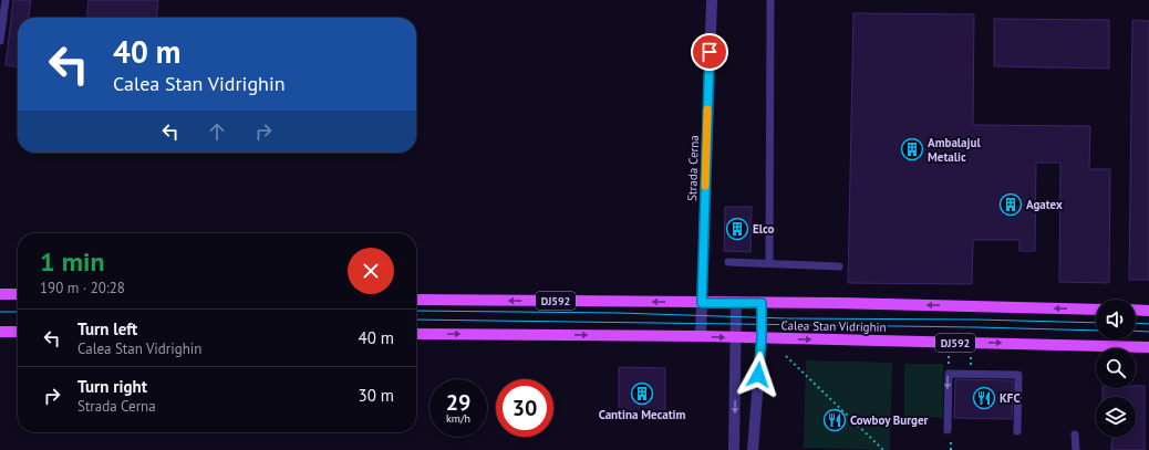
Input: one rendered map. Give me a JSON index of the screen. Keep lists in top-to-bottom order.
{
  "streets": {
    "main road": ["DJ592", "Calea Stan Vidrighin"],
    "street": ["Strada Cerna"]
  },
  "crossings": [
    ["Strada Cerna", "Calea Stan Vidrighin"]
  ],
  "places": {
    "building": [
      "Ambalajul Metalic",
      "Agatex",
      "Elco",
      "Cantina Mecatim"
    ],
    "restaurant": ["KFC", "Cowboy Burger"]
  },
  "page": {
    "turn": ["40 m", "Calea Stan Vidrighin"],
    "heading": ["1 min", "190 m · 20:28"],
    "list": [
      {
        "name": "Turn left",
        "note": "Calea Stan Vidrighin",
        "value": "40 m"
      },
      {
        "name": "Turn right",
        "note": "Strada Cerna",
        "value": "30 m"
      }
    ],
    "speed": "29 km/h",
    "limit": "30"
  }
}
